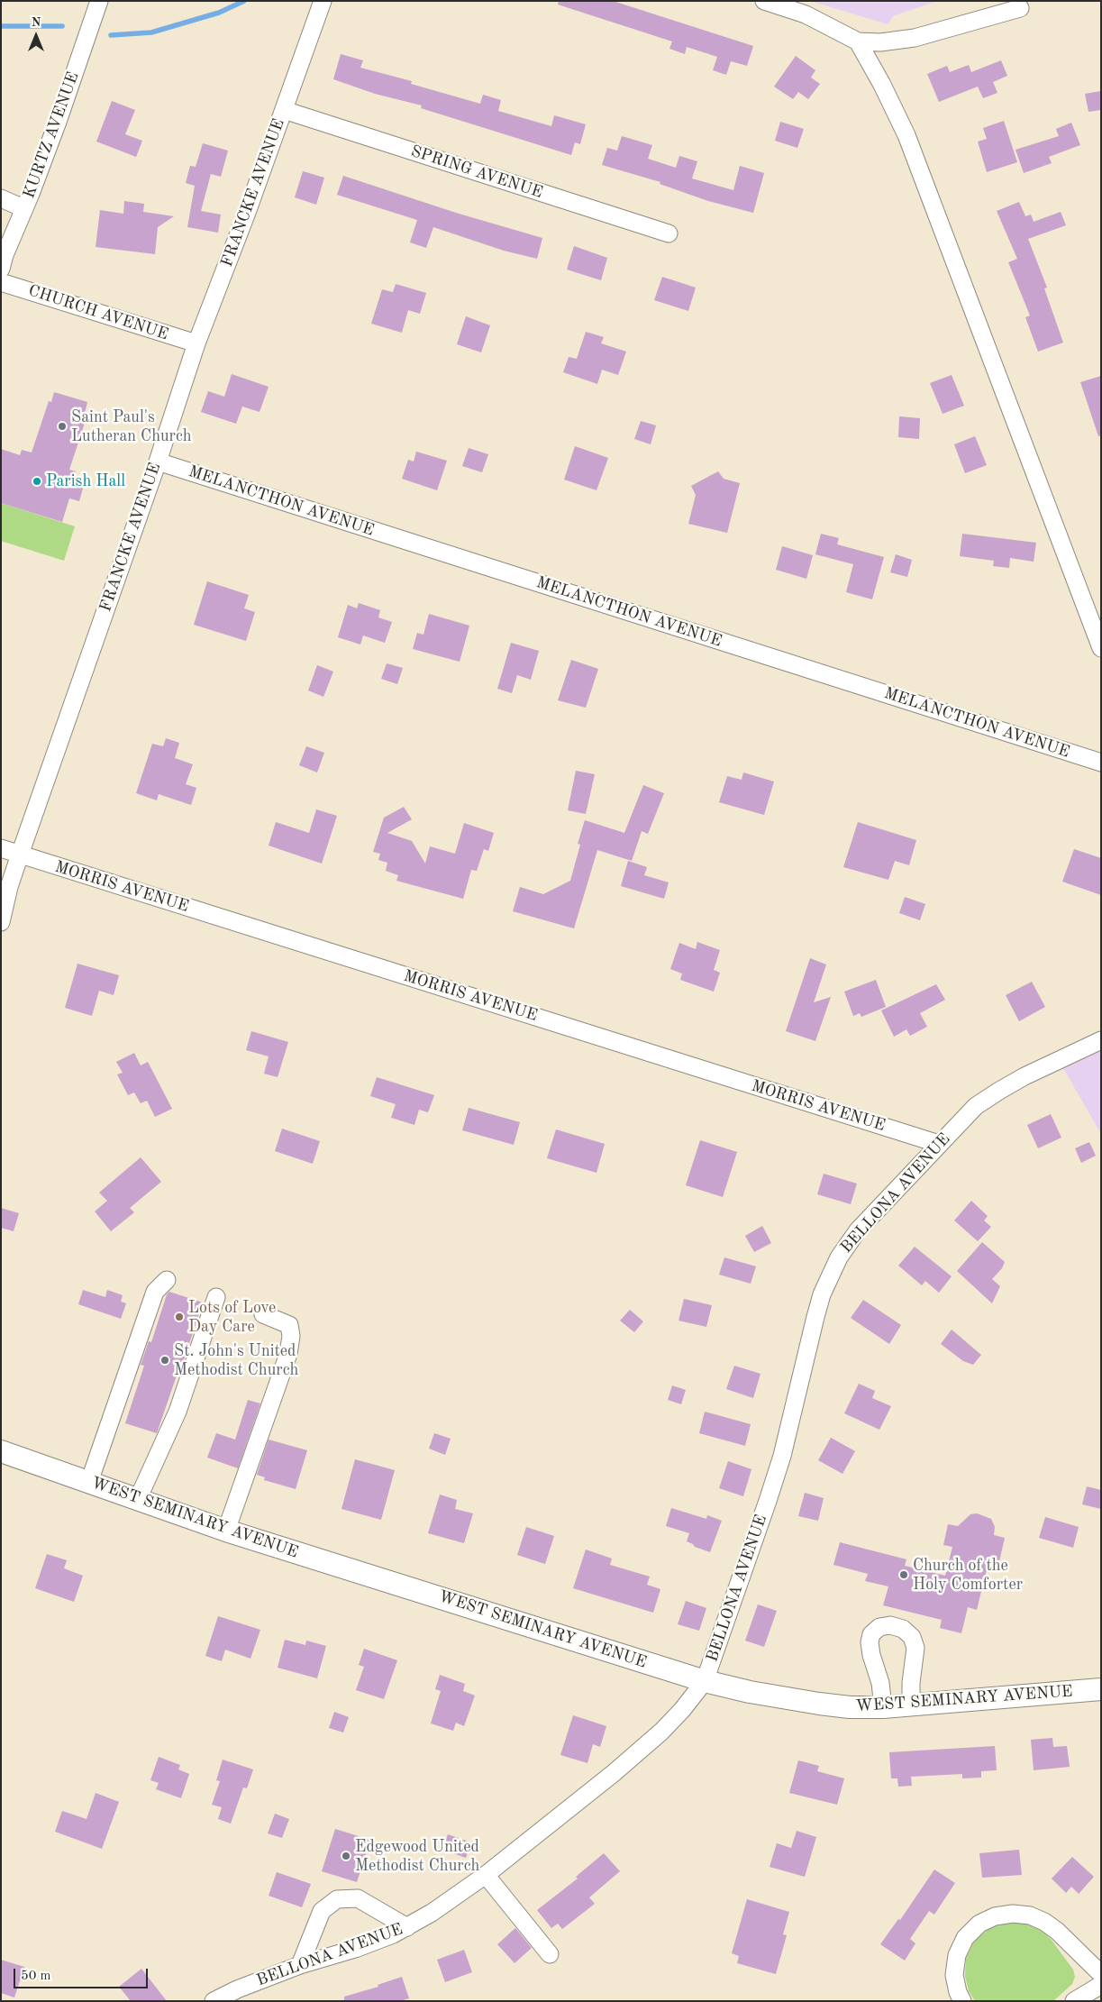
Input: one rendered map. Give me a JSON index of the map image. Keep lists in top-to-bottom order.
{
  "streets": {
    "main road": ["WEST SEMINARY AVENUE"],
    "street": [
      "KURTZ AVENUE",
      "SPRING AVENUE",
      "FRANCKE AVENUE",
      "CHURCH AVENUE",
      "MELANCTHON AVENUE",
      "MORRIS AVENUE",
      "BELLONA AVENUE"
    ]
  },
  "crossings": [
    ["SPRING AVENUE", "FRANCKE AVENUE"],
    ["FRANCKE AVENUE", "CHURCH AVENUE"],
    ["FRANCKE AVENUE", "MELANCTHON AVENUE"],
    ["FRANCKE AVENUE", "MORRIS AVENUE"],
    ["MORRIS AVENUE", "BELLONA AVENUE"],
    ["BELLONA AVENUE", "WEST SEMINARY AVENUE"]
  ],
  "places": [
    "Saint Paul's Lutheran Church",
    "Parish Hall",
    "Lots of Love Day Care",
    "St. John's United Methodist Church",
    "Church of the Holy Comforter",
    "Edgewood United Methodist Church"
  ],
  "scale_bar": "50 m",
  "north": "top"
}
